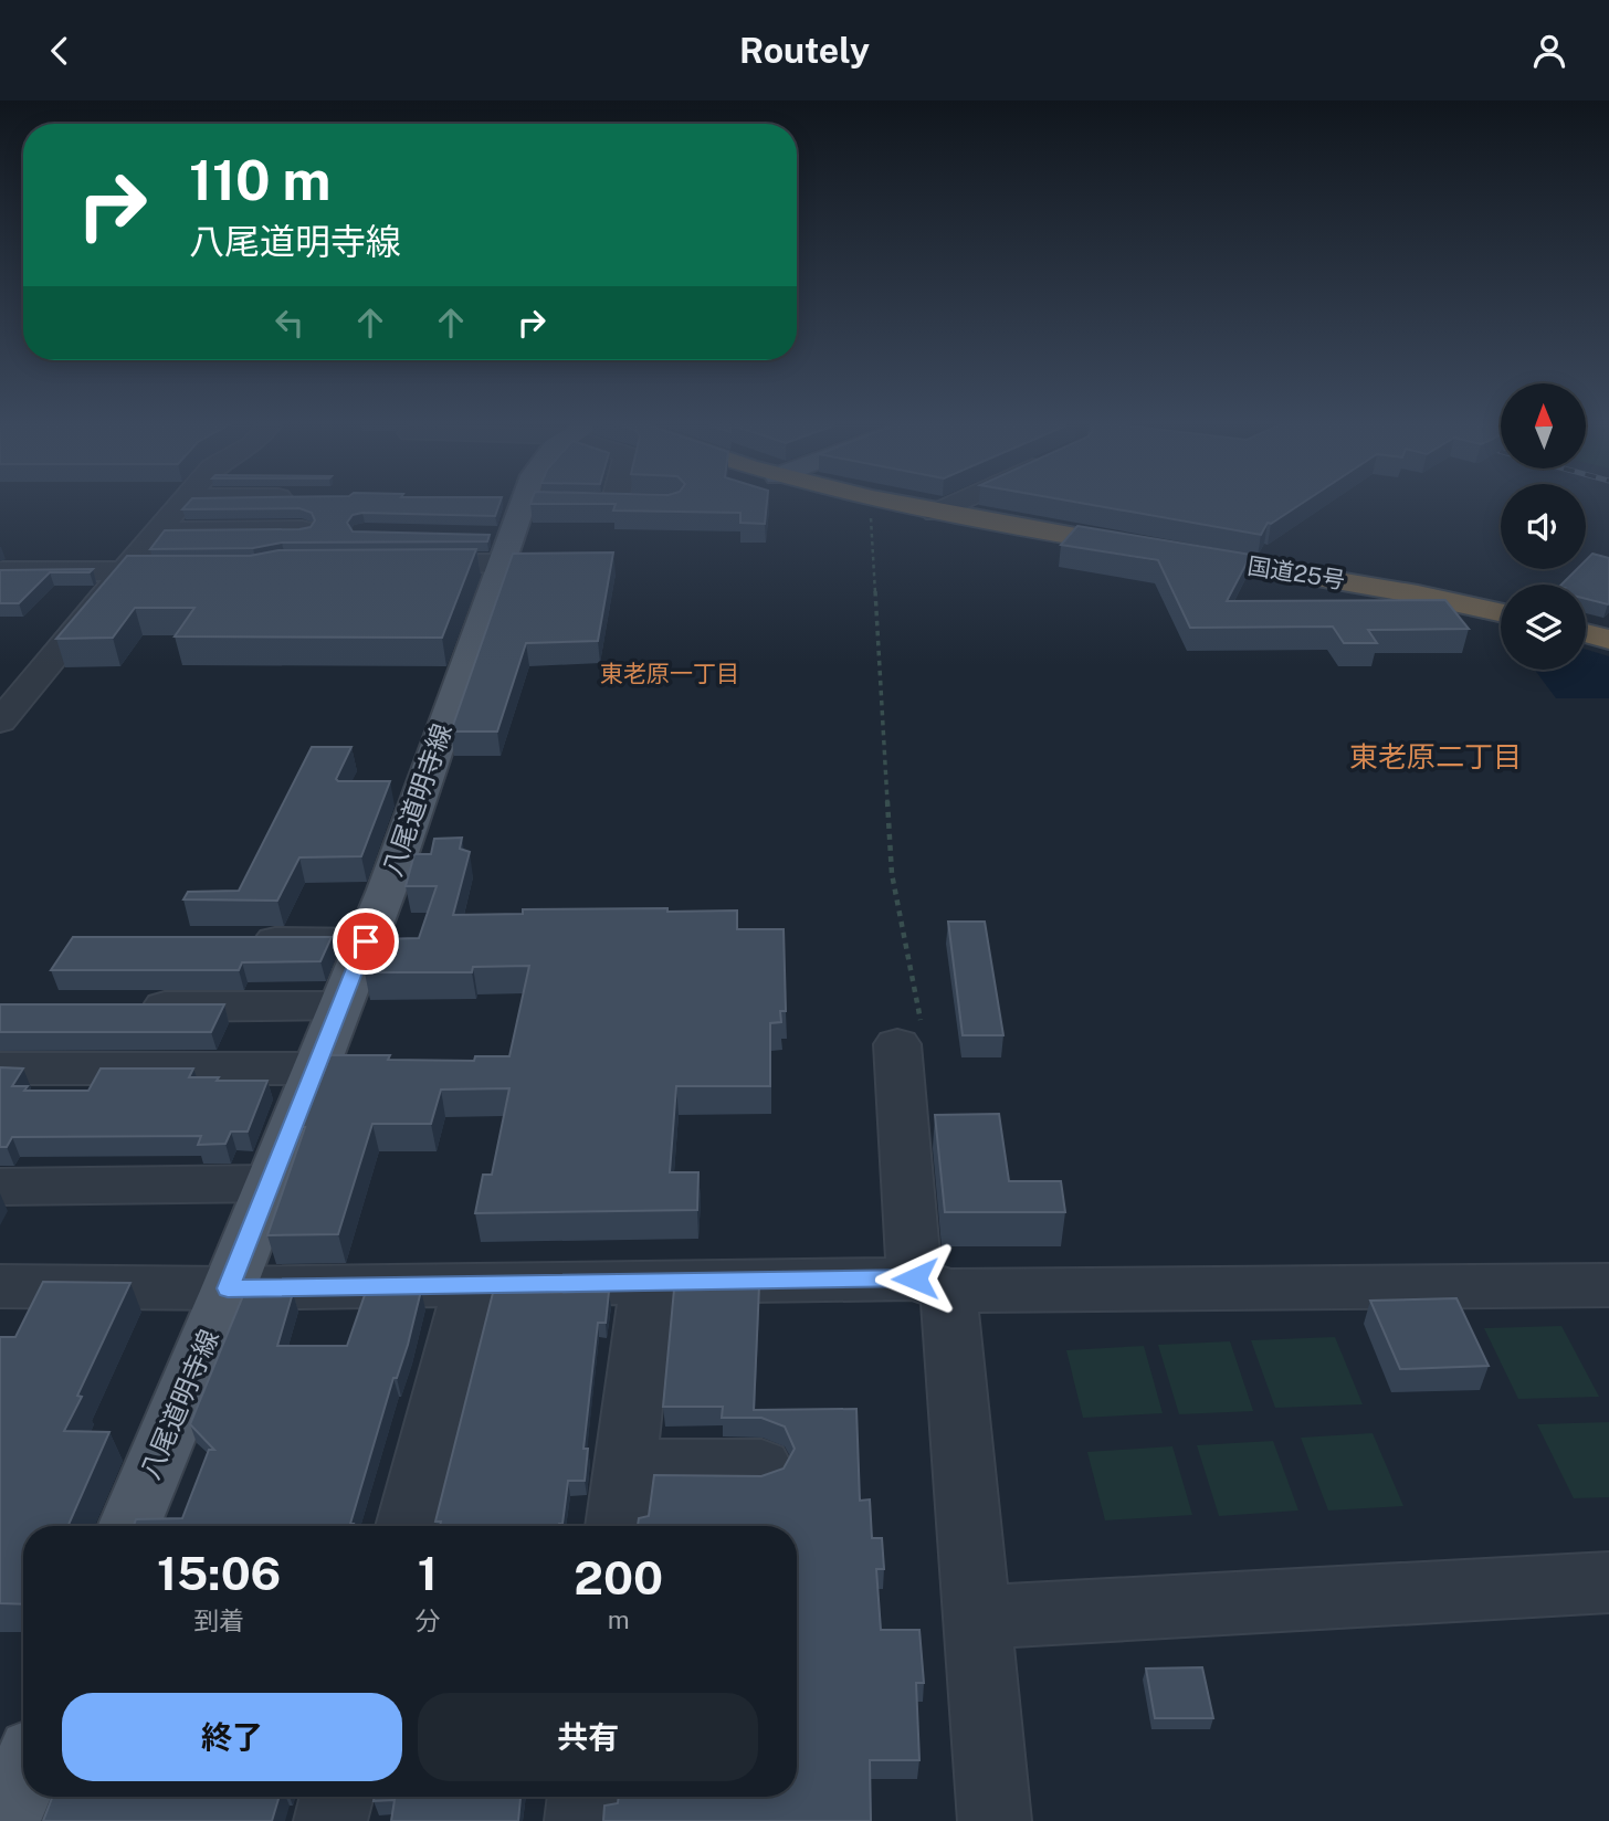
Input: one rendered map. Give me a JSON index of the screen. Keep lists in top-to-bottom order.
{
  "streets": {
    "highway": ["国道25号"],
    "main road": ["八尾道明寺線"]
  },
  "districts": ["東老原一丁目", "東老原二丁目"],
  "north": "top",
  "page": {
    "header": "Routely",
    "turn": ["110 m", "八尾道明寺線"],
    "eta": [
      "15:06",
      "到着",
      "1",
      "分",
      "200",
      "m"
    ],
    "buttons": ["終了", "共有"]
  }
}
